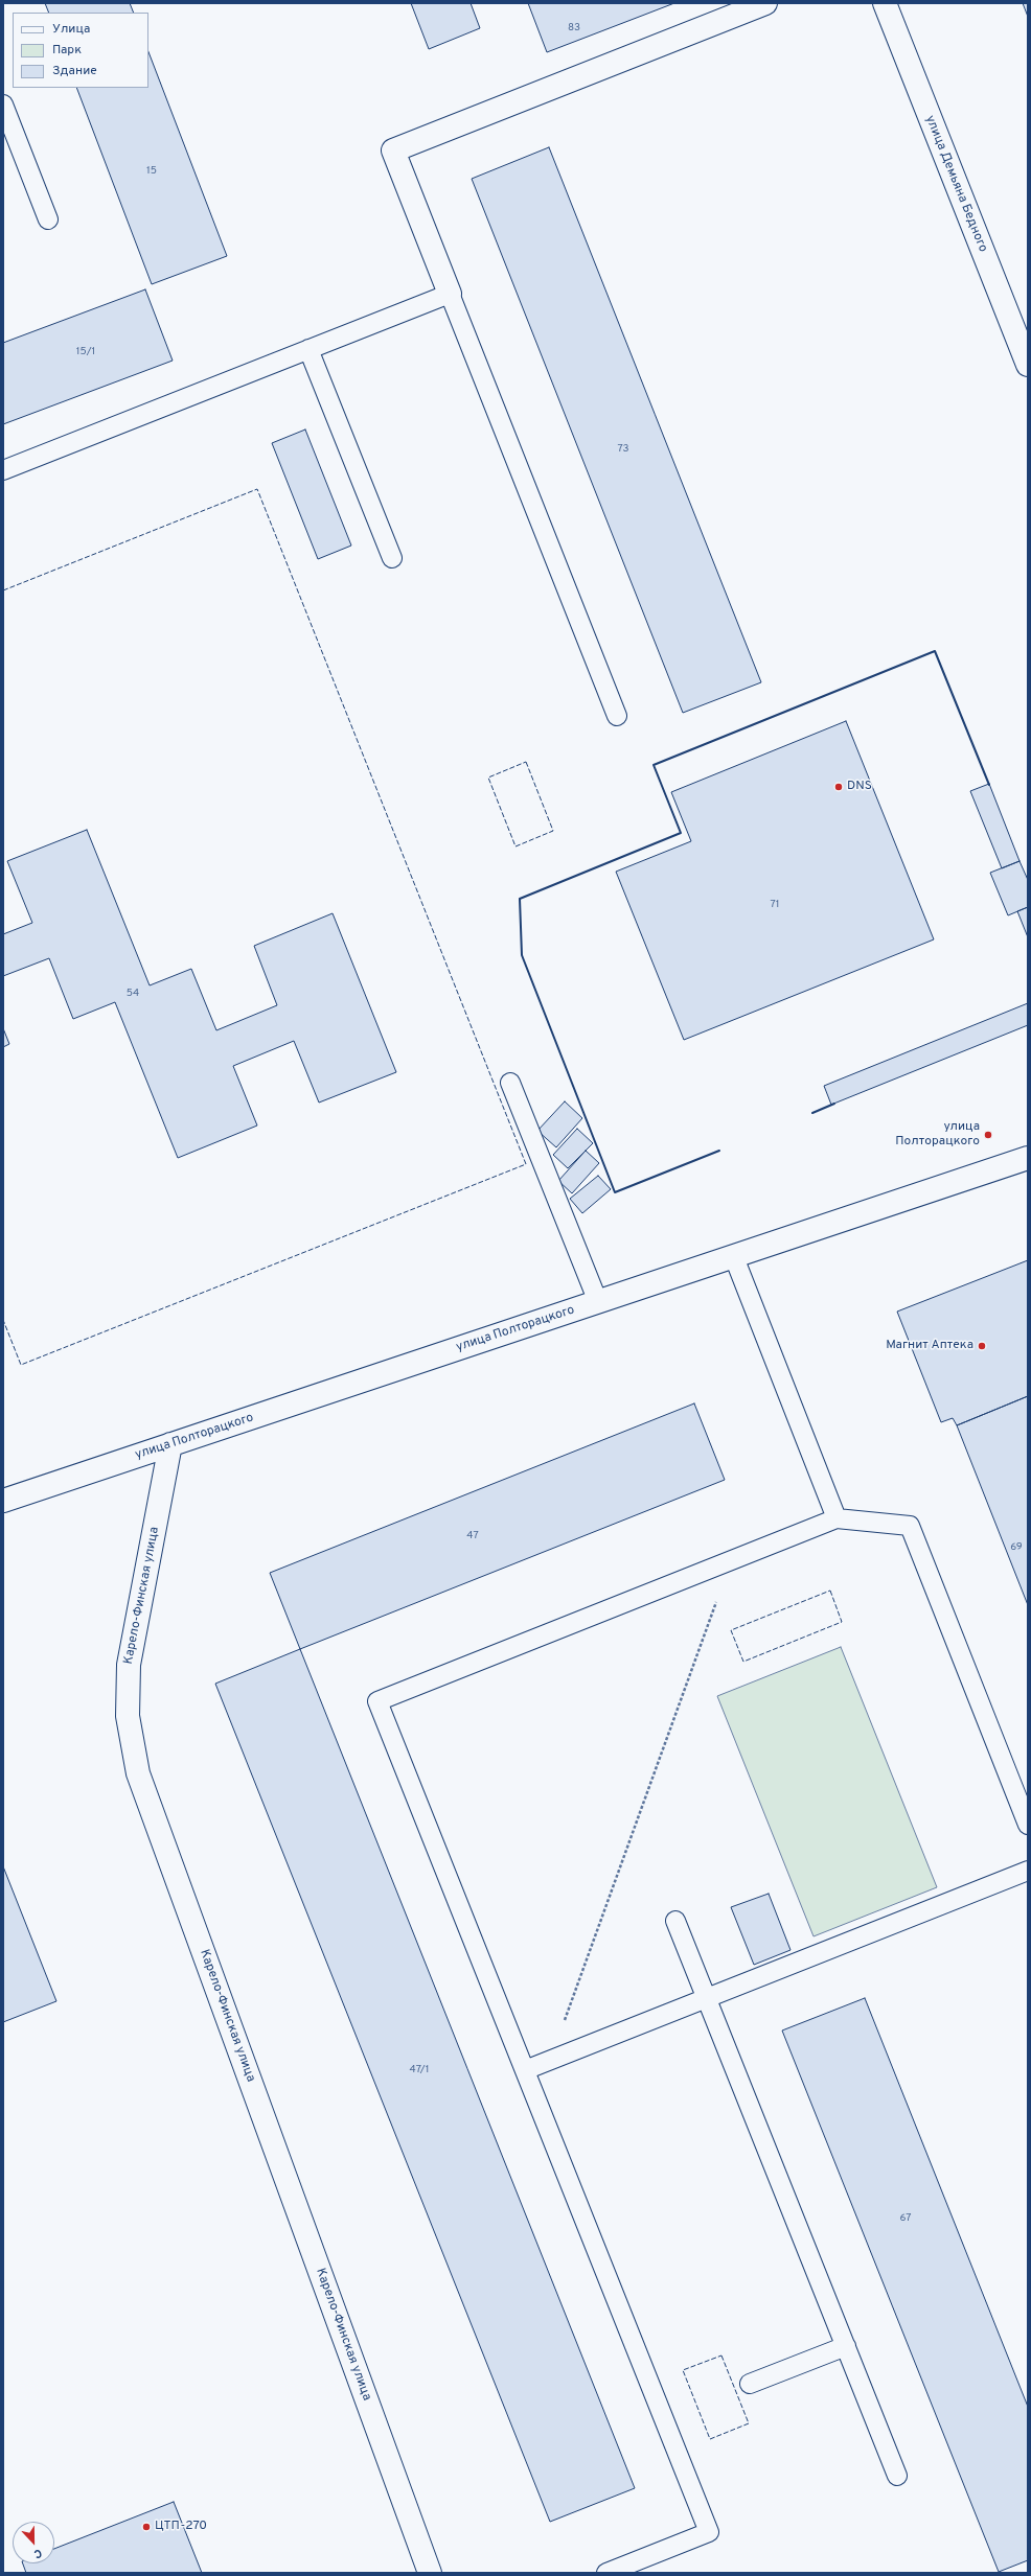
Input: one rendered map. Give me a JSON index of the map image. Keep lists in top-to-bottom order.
{
  "streets": {
    "street": ["улица Демьяна Бедного", "улица Полторацкого", "Карело-Финская улица"]
  },
  "crossings": [
    ["улица Полторацкого", "Карело-Финская улица"]
  ],
  "places": [
    "DNS",
    "улица Полторацкого",
    "Магнит Аптека",
    "ЦТП-270"
  ],
  "house_numbers": [
    "83",
    "15",
    "15/1",
    "73",
    "71",
    "54",
    "47",
    "69",
    "47/1",
    "67"
  ],
  "legend": ["Улица", "Парк", "Здание"],
  "north": "bottom"
}
